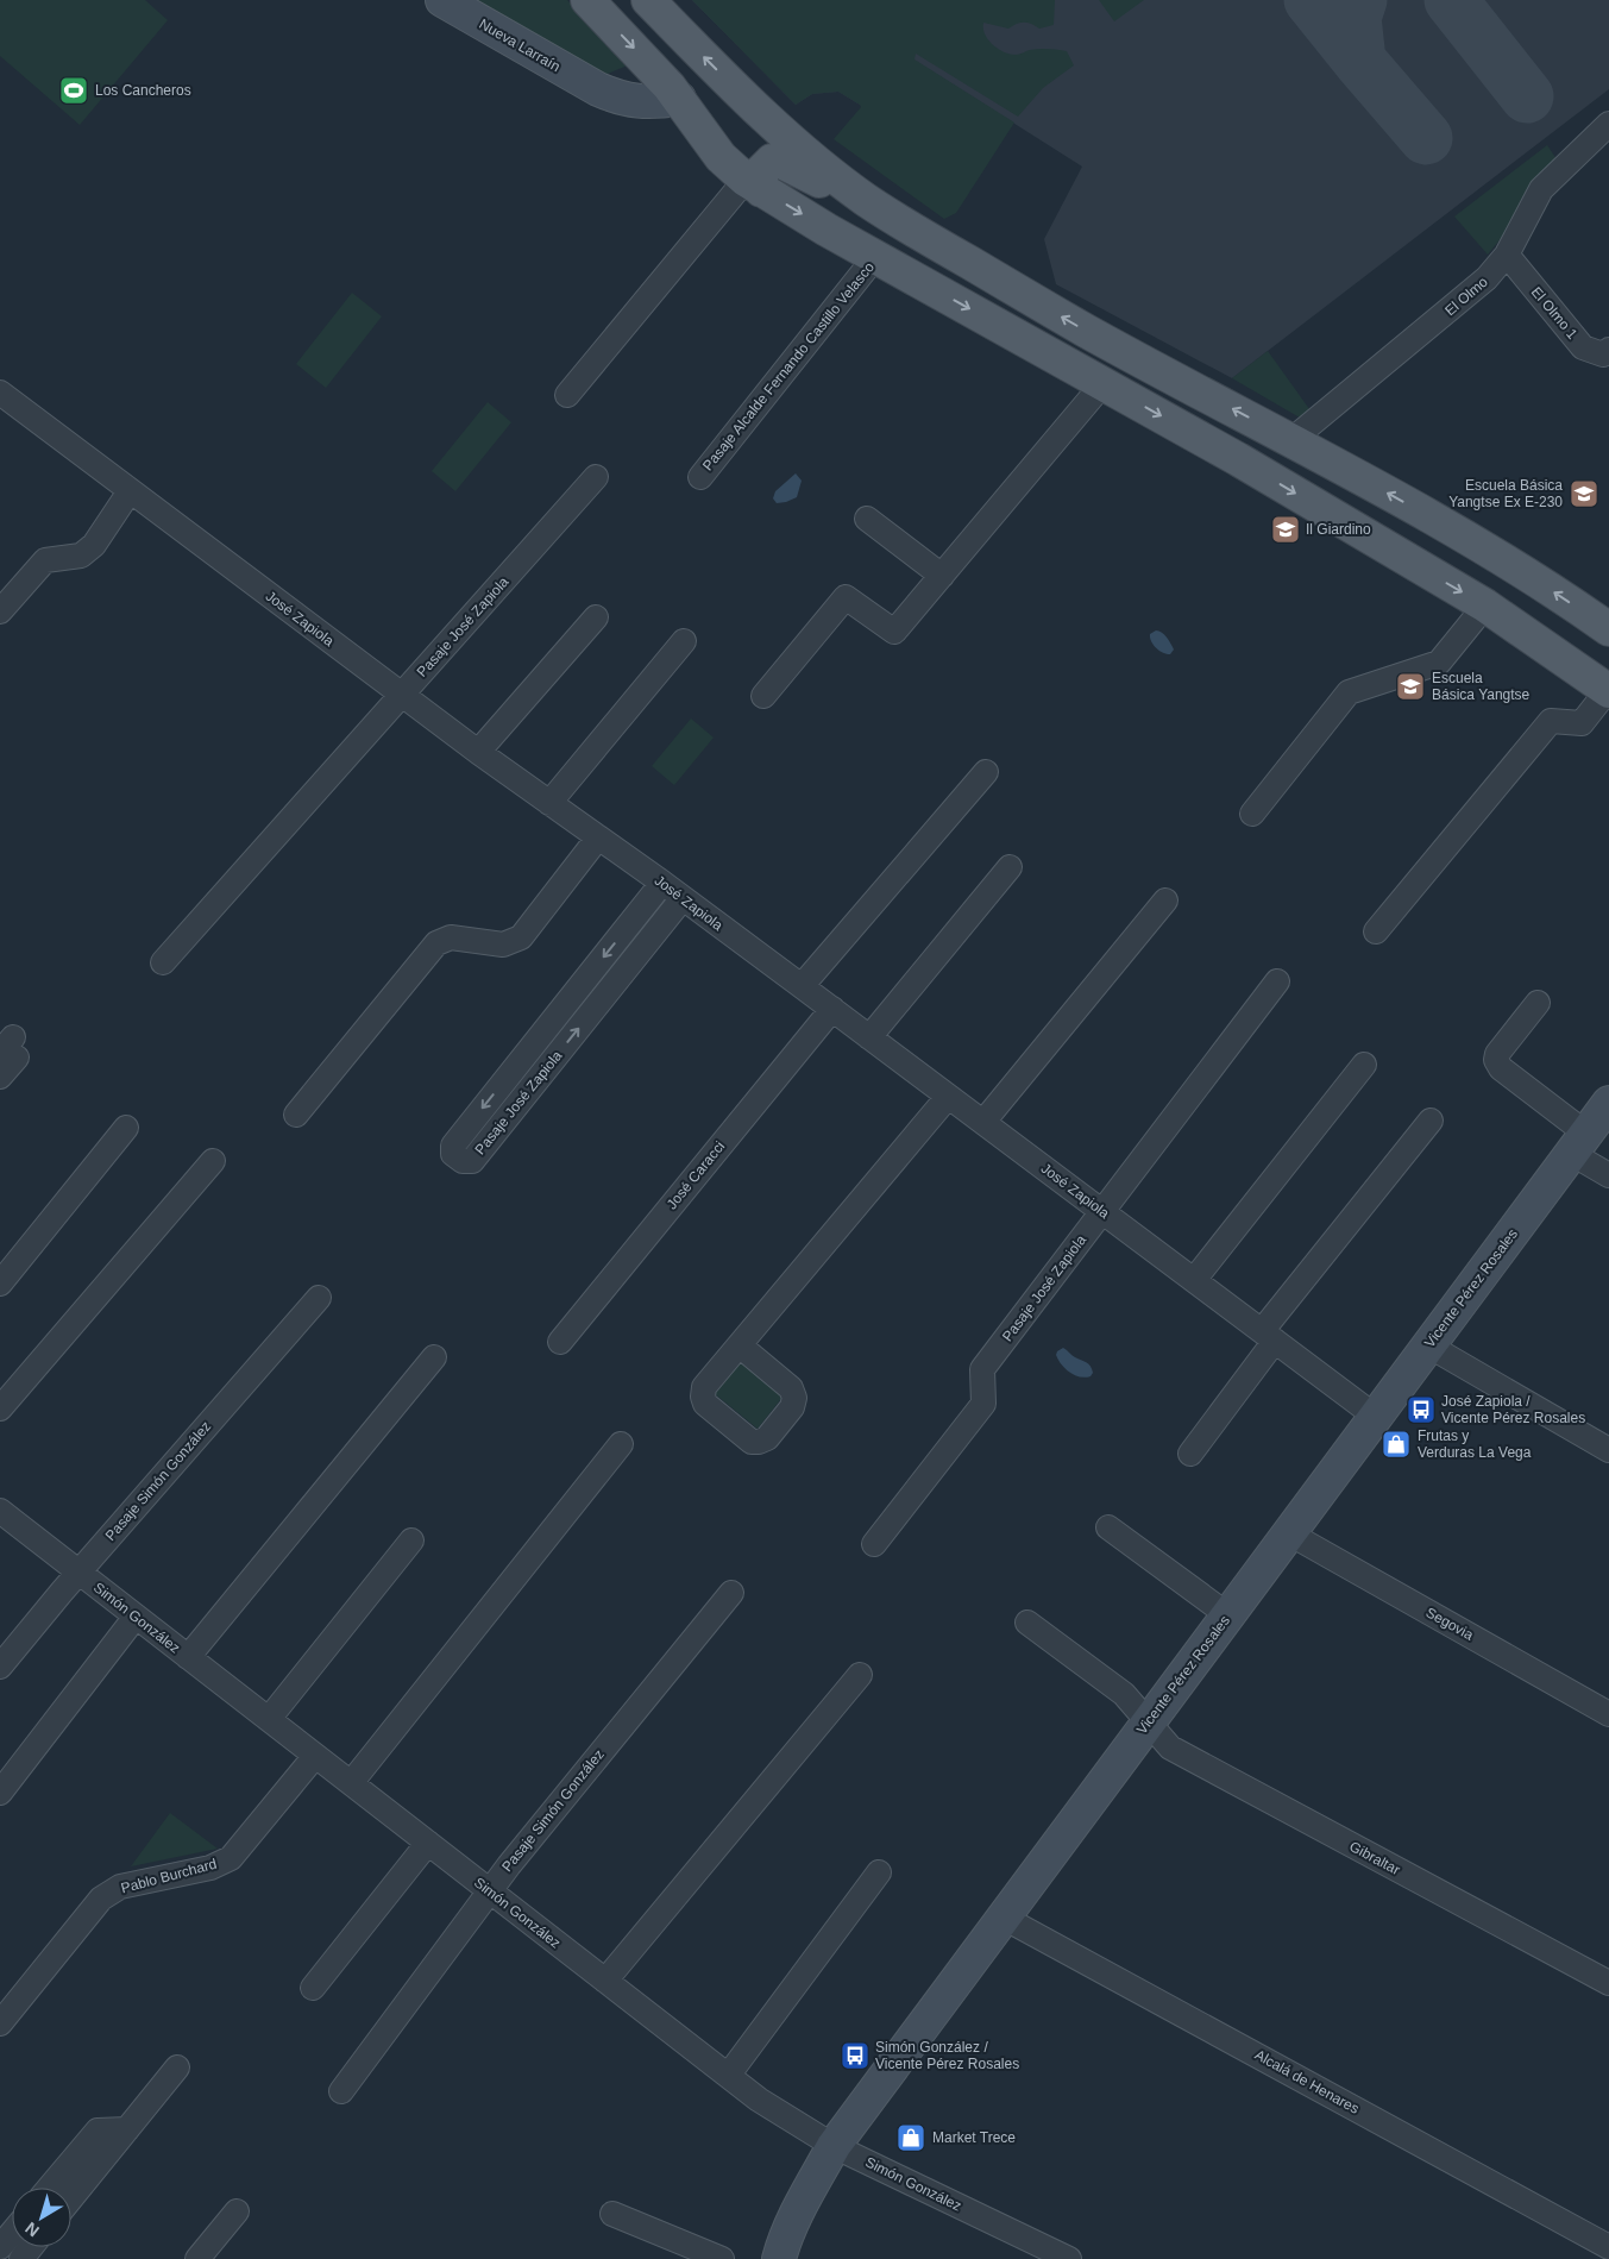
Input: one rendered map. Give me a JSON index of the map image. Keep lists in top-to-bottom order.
{
  "streets": {
    "street": [
      "Nueva Larraín",
      "El Olmo",
      "El Olmo 1",
      "Pasaje Alcalde Fernando Castillo Velasco",
      "José Zapiola",
      "Pasaje José Zapiola",
      "José Caracci",
      "Vicente Pérez Rosales",
      "Pasaje Simón González",
      "Simón González",
      "Segovia",
      "Gibraltar",
      "Pablo Burchard",
      "Alcalá de Henares"
    ]
  },
  "crossings": [
    ["El Olmo", "El Olmo 1"],
    ["José Zapiola", "Pasaje José Zapiola"],
    ["José Zapiola", "José Caracci"],
    ["José Zapiola", "Vicente Pérez Rosales"],
    ["Vicente Pérez Rosales", "Simón González"],
    ["Vicente Pérez Rosales", "Segovia"],
    ["Vicente Pérez Rosales", "Gibraltar"],
    ["Vicente Pérez Rosales", "Alcalá de Henares"],
    ["Pasaje Simón González", "Simón González"],
    ["Simón González", "Pablo Burchard"]
  ],
  "places": {
    "sports": ["Los Cancheros"],
    "school or university": ["Escuela Básica Yangtse Ex E-230", "Il Giardino", "Escuela Básica Yangtse"],
    "bus stop": ["José Zapiola / Vicente Pérez Rosales", "Simón González / Vicente Pérez Rosales"],
    "shop": ["Frutas y Verduras La Vega", "Market Trece"]
  },
  "north": "bottom left"
}
